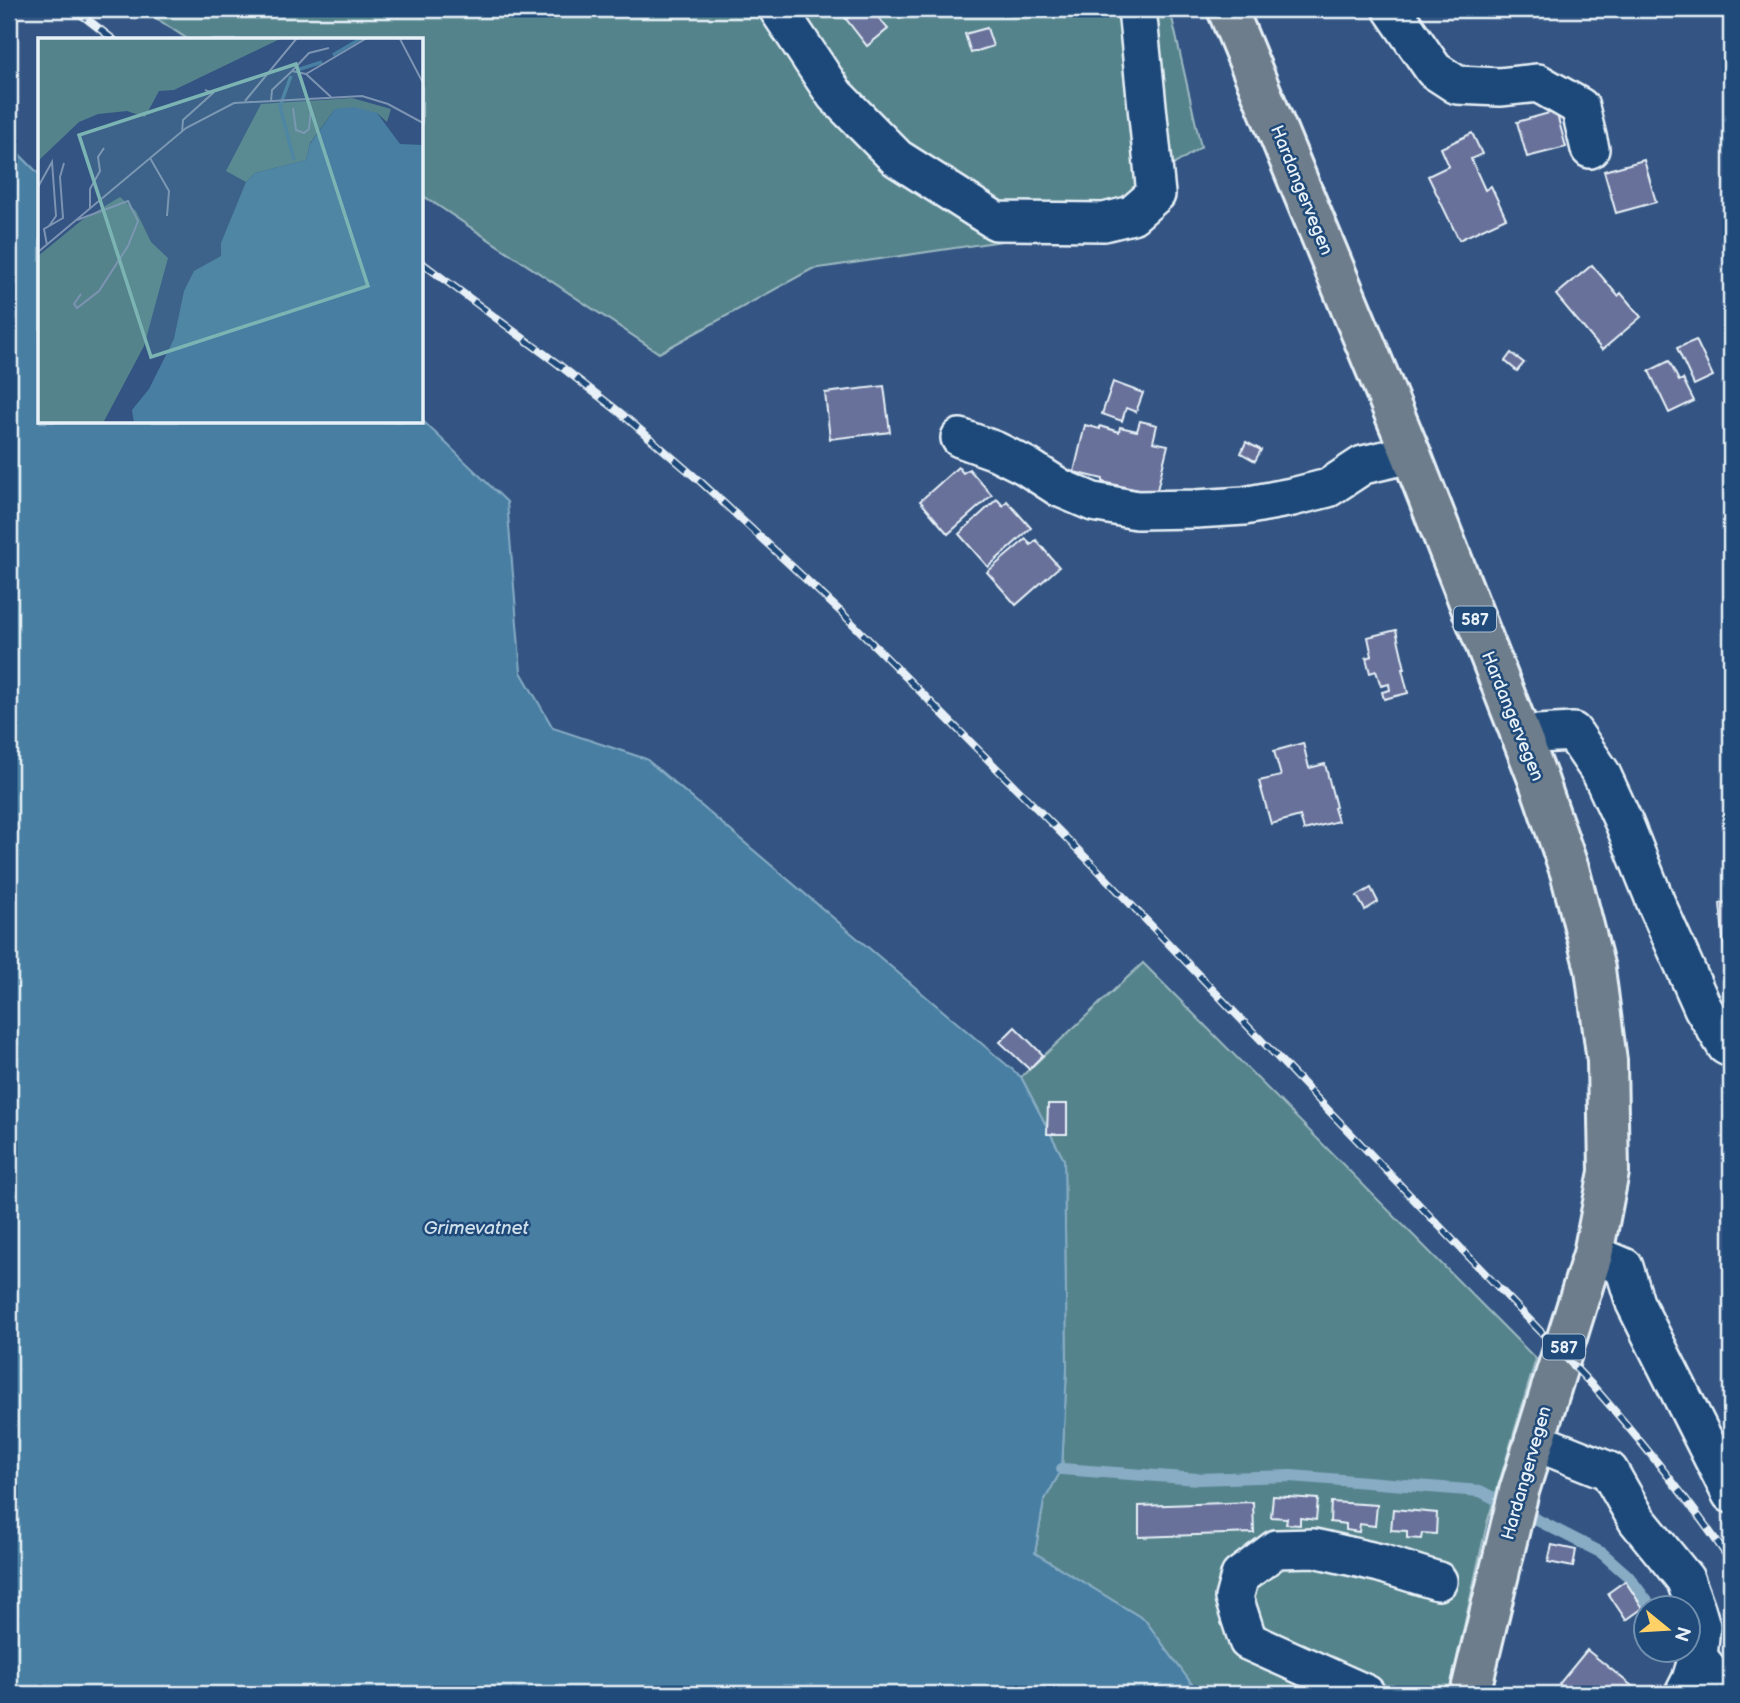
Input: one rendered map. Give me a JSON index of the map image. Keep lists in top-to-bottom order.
{
  "streets": {
    "main road": ["Hardangervegen", "587"]
  },
  "water": ["Grimevatnet"],
  "north": "right"
}
